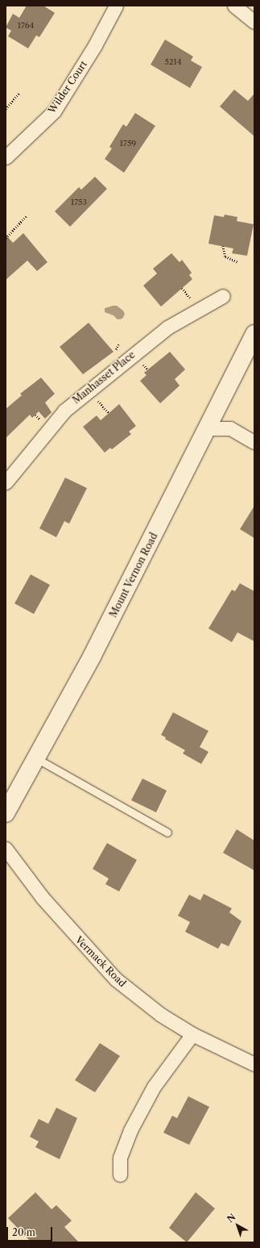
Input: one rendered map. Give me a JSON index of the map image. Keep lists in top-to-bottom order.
{
  "streets": {
    "main road": ["Mount Vernon Road"],
    "street": ["Wilder Court", "Manhasset Place", "Vermack Road"]
  },
  "house_numbers": [
    "1764",
    "5214",
    "1759",
    "1753"
  ],
  "scale_bar": "20 m",
  "north": "top left"
}
